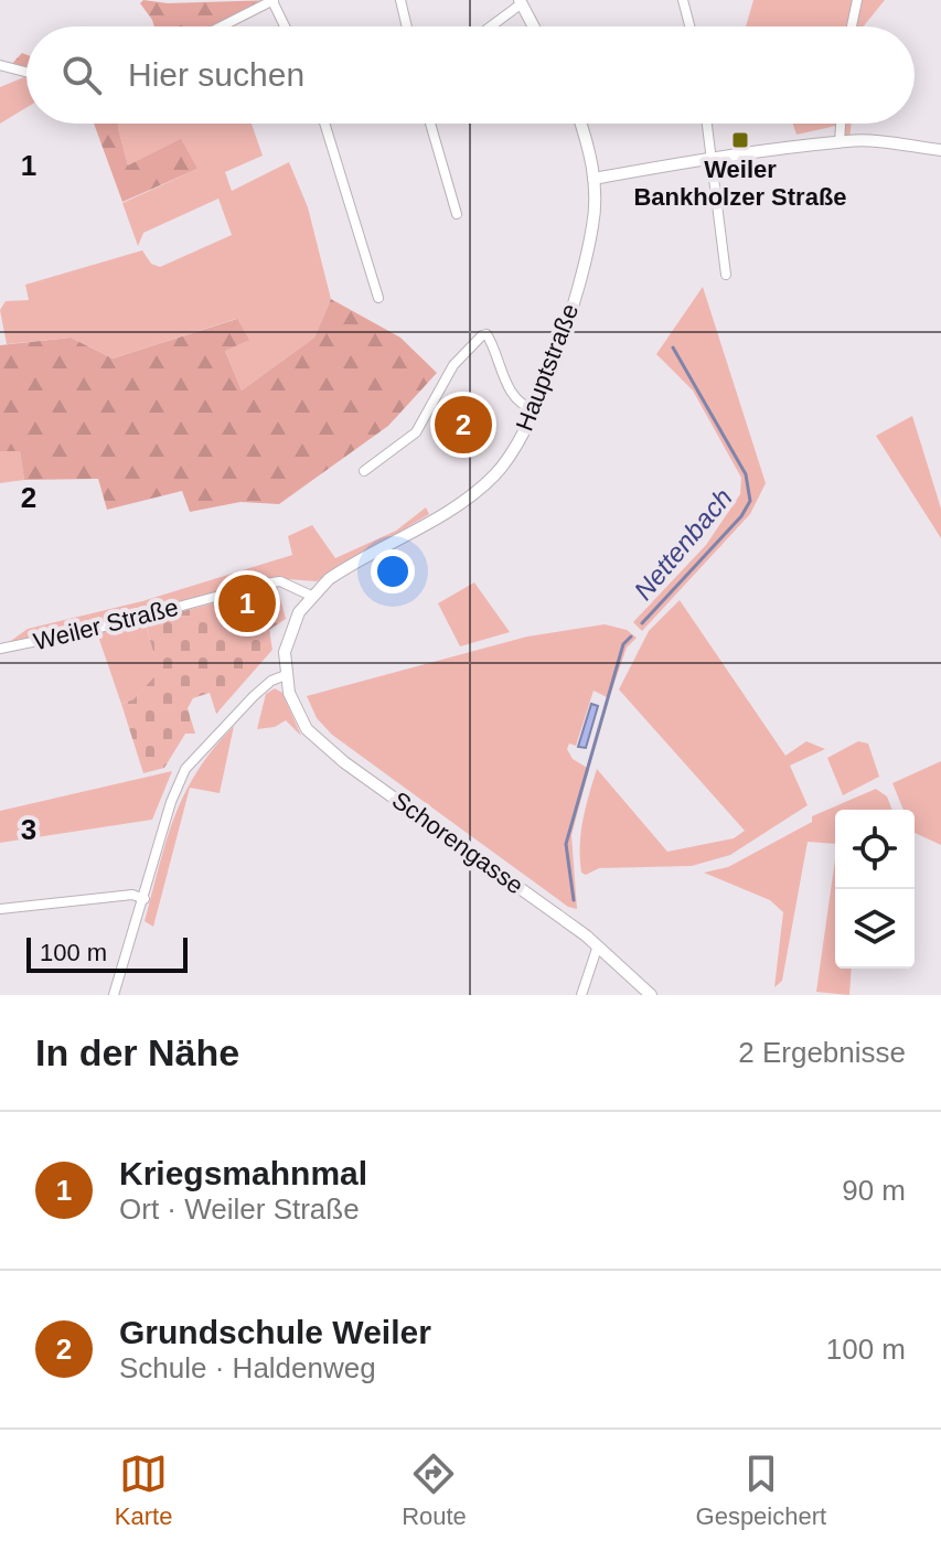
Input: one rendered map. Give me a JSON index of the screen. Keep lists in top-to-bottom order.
{
  "streets": {
    "street": ["Hauptstraße", "Weiler Straße", "Schorengasse"]
  },
  "crossings": [
    ["Hauptstraße", "Weiler Straße"],
    ["Hauptstraße", "Schorengasse"]
  ],
  "water": ["Nettenbach"],
  "places": {
    "transit": ["Weiler Bankholzer Straße"]
  },
  "scale_bar": "100 m",
  "page": {
    "search": "Hier suchen",
    "pins": ["2", "1"],
    "scale": "100 m",
    "heading": ["In der Nähe", "2 Ergebnisse"],
    "list": [
      {
        "mark": "1",
        "name": "Kriegsmahnmal",
        "note": "Ort · Weiler Straße",
        "value": "90 m"
      },
      {
        "mark": "2",
        "name": "Grundschule Weiler",
        "note": "Schule · Haldenweg",
        "value": "100 m"
      }
    ],
    "nav": ["Karte", "Route", "Gespeichert"]
  },
  "grid": {
    "rows": ["1", "2", "3"]
  }
}
